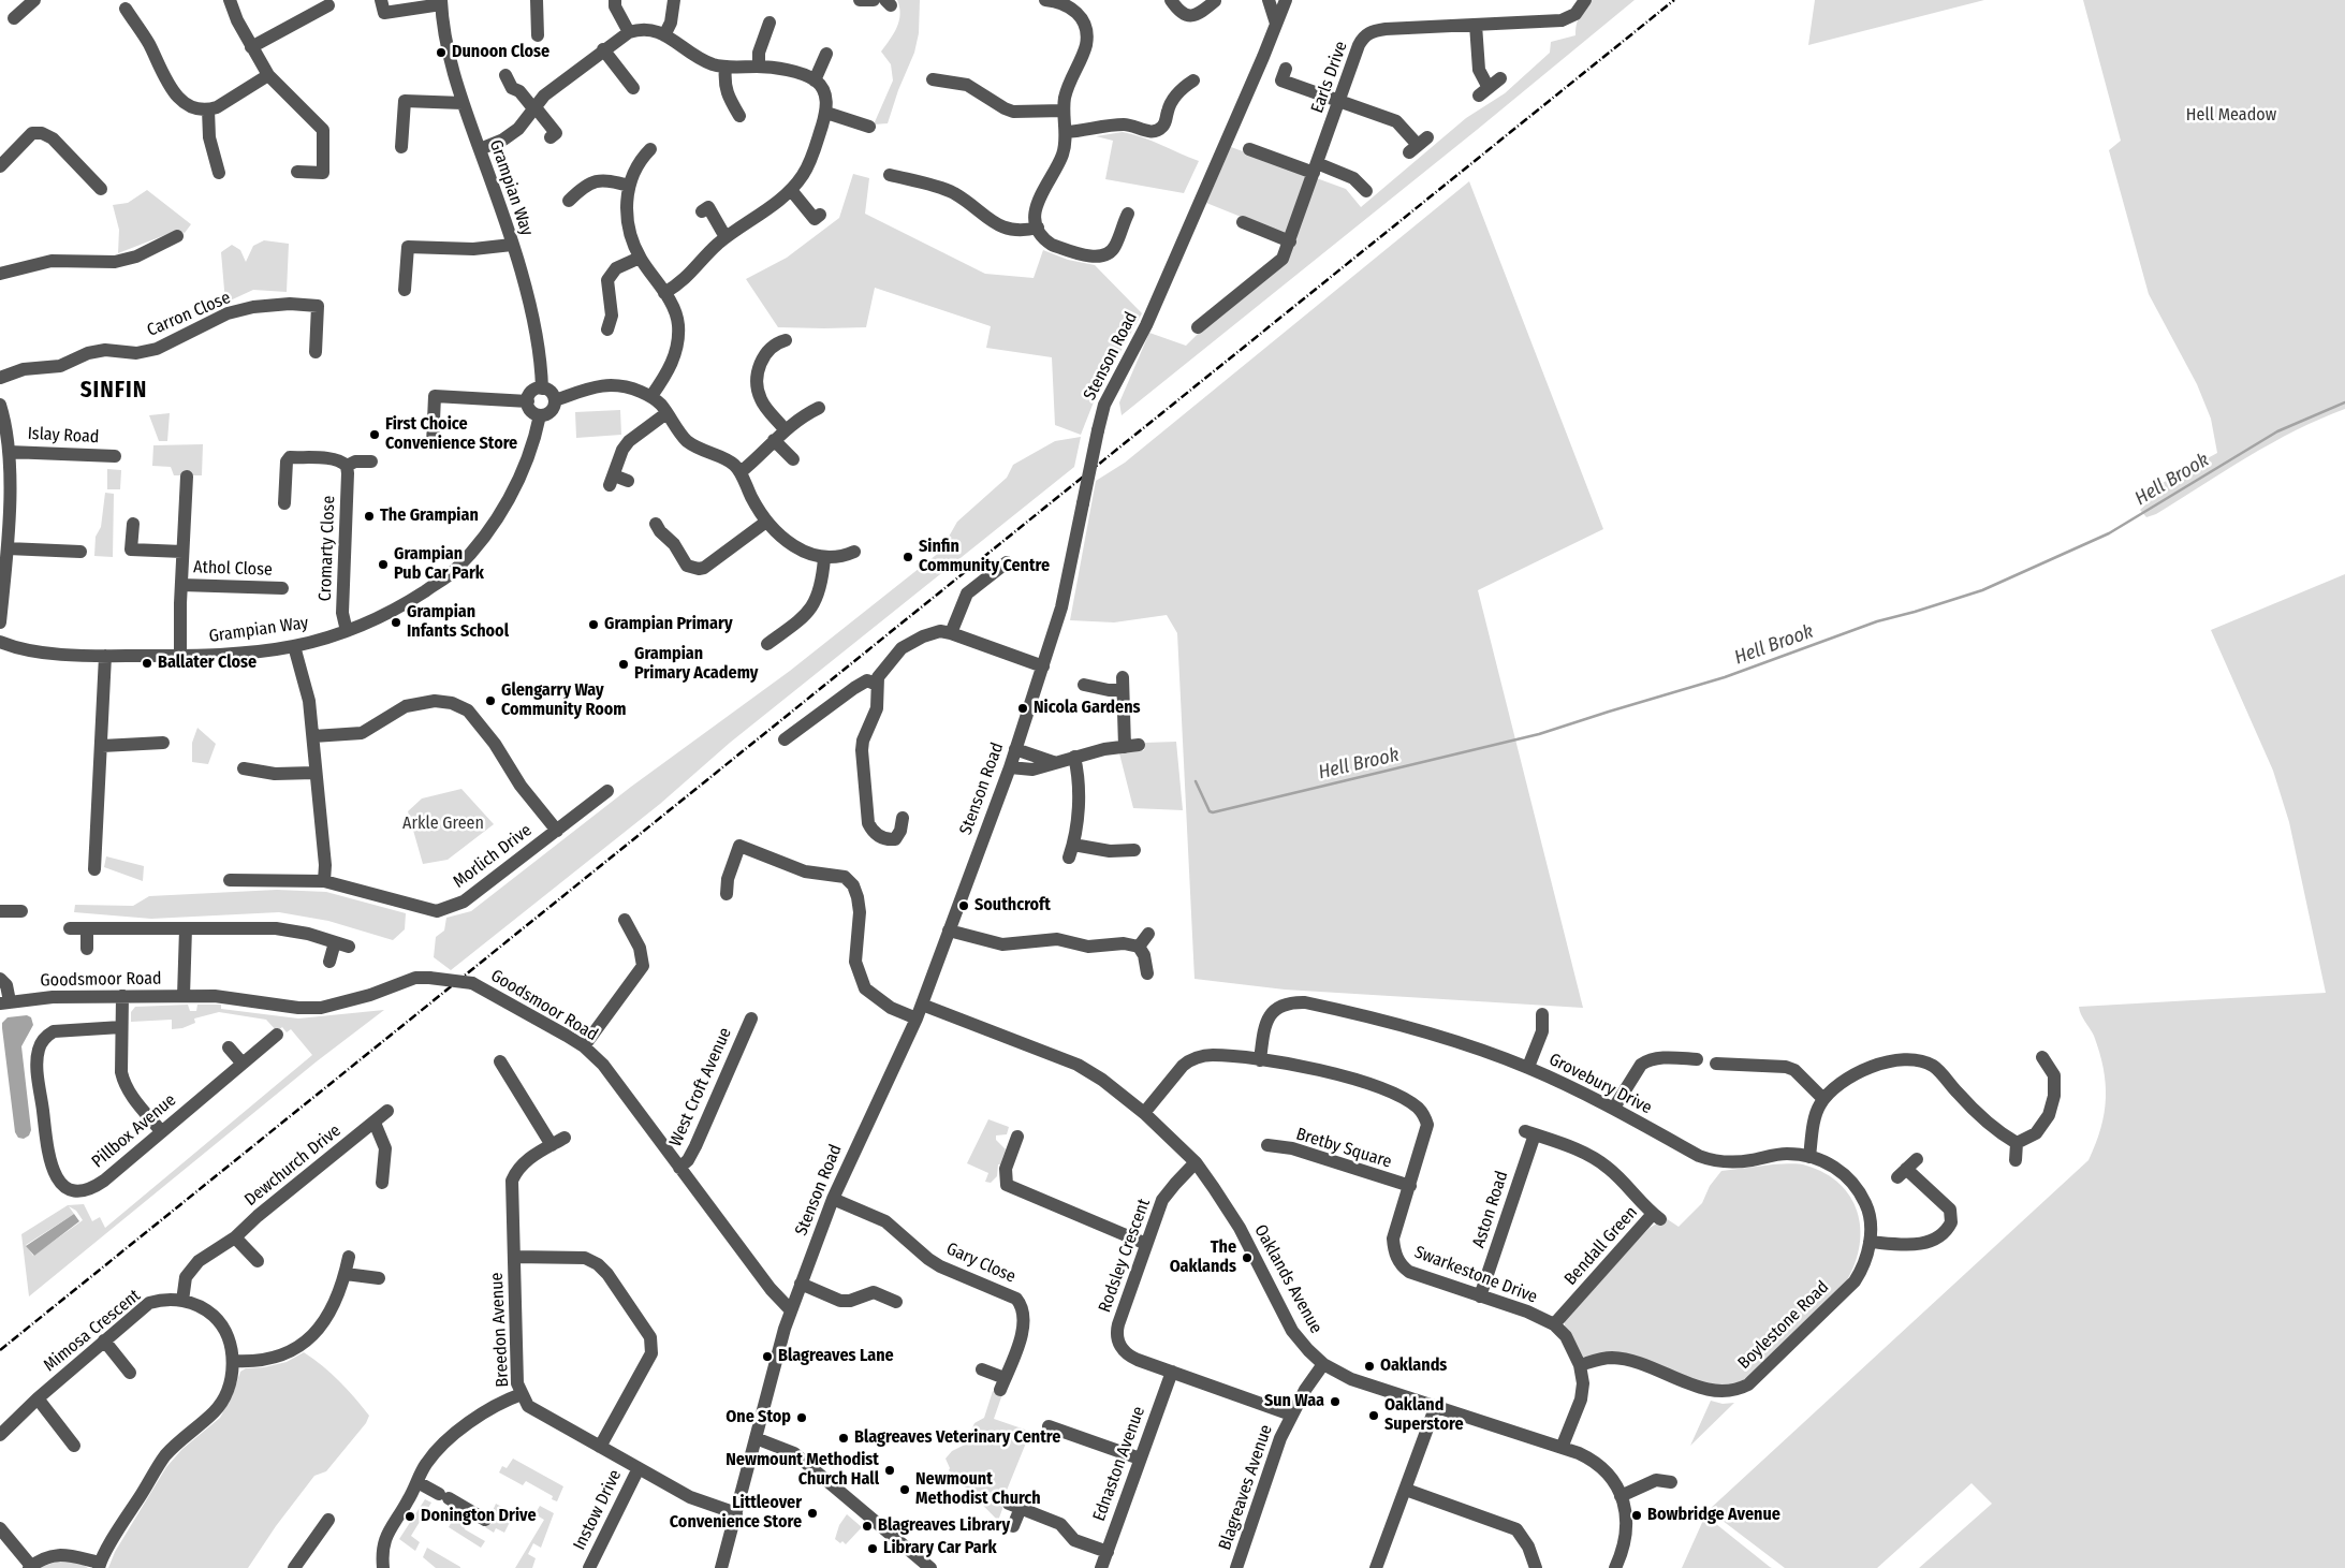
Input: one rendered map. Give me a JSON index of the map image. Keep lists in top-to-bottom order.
{
  "streets": {
    "street": [
      "Earls Drive",
      "Grampian Way",
      "Carron Close",
      "Stenson Road",
      "Islay Road",
      "Cromarty Close",
      "Athol Close",
      "Morlich Drive",
      "Goodsmoor Road",
      "Grovebury Drive",
      "West Croft Avenue",
      "Pillbox Avenue",
      "Bretby Square",
      "Dewchurch Drive",
      "Aston Road",
      "Bendall Green",
      "Rodsley Crescent",
      "Gary Close",
      "Swarkestone Drive",
      "Oaklands Avenue",
      "Boylestone Road",
      "Breedon Avenue",
      "Mimosa Crescent",
      "Ednaston Avenue",
      "Blagreaves Avenue",
      "Instow Drive"
    ]
  },
  "crossings": [
    ["Grampian Way", "Cromarty Close"],
    ["Grampian Way", "Athol Close"],
    ["Stenson Road", "Goodsmoor Road"],
    ["Stenson Road", "Gary Close"],
    ["Stenson Road", "Oaklands Avenue"],
    ["Stenson Road", "Breedon Avenue"],
    ["Goodsmoor Road", "West Croft Avenue"],
    ["Grovebury Drive", "Swarkestone Drive"],
    ["Grovebury Drive", "Boylestone Road"],
    ["Bretby Square", "Swarkestone Drive"],
    ["Dewchurch Drive", "Mimosa Crescent"],
    ["Aston Road", "Bendall Green"],
    ["Aston Road", "Swarkestone Drive"],
    ["Bendall Green", "Swarkestone Drive"],
    ["Rodsley Crescent", "Oaklands Avenue"],
    ["Rodsley Crescent", "Ednaston Avenue"],
    ["Rodsley Crescent", "Blagreaves Avenue"],
    ["Swarkestone Drive", "Oaklands Avenue"],
    ["Swarkestone Drive", "Boylestone Road"],
    ["Oaklands Avenue", "Blagreaves Avenue"],
    ["Breedon Avenue", "Instow Drive"]
  ],
  "districts": ["SINFIN"],
  "water": ["Hell Brook"],
  "parks": ["Hell Meadow", "Arkle Green"],
  "places": [
    "Dunoon Close",
    "First Choice Convenience Store",
    "The Grampian",
    "Sinfin Community Centre",
    "Grampian Pub Car Park",
    "Grampian Infants School",
    "Grampian Primary",
    "Ballater Close",
    "Grampian Primary Academy",
    "Glengarry Way Community Room",
    "Nicola Gardens",
    "Southcroft",
    "The Oaklands",
    "Blagreaves Lane",
    "Oaklands",
    "Sun Waa",
    "Oakland Superstore",
    "One Stop",
    "Blagreaves Veterinary Centre",
    "Newmount Methodist Church Hall",
    "Newmount Methodist Church",
    "Littleover Convenience Store",
    "Bowbridge Avenue",
    "Donington Drive",
    "Blagreaves Library",
    "Library Car Park"
  ]
}
